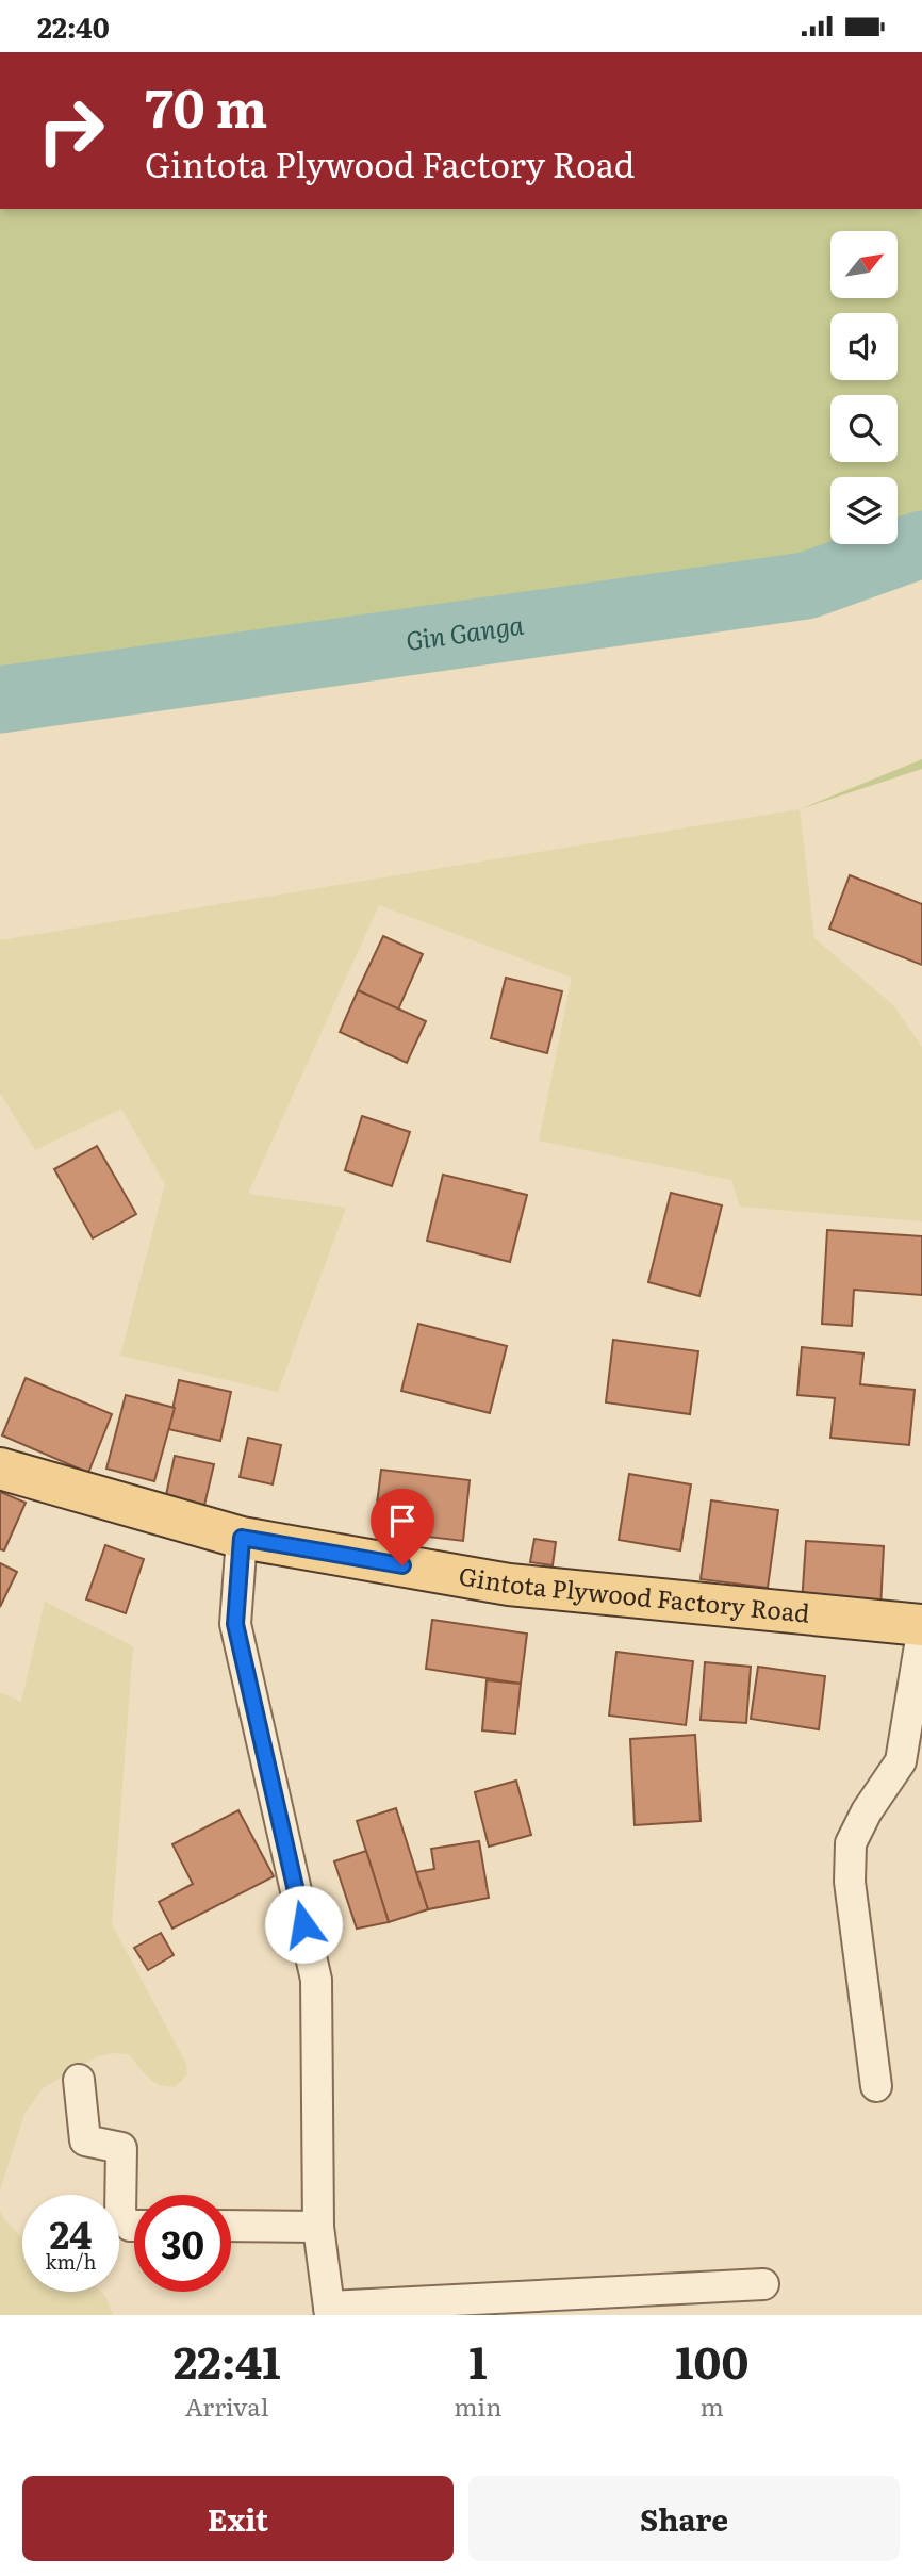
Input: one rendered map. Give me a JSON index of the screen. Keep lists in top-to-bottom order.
{
  "streets": {
    "main road": ["Gintota Plywood Factory Road"]
  },
  "water": ["Gin Ganga"],
  "north": "top right",
  "page": {
    "status": "22:40",
    "turn": ["70 m", "Gintota Plywood Factory Road"],
    "speed": "24 km/h",
    "limit": "30",
    "eta": [
      "22:41",
      "Arrival",
      "1",
      "min",
      "100",
      "m"
    ],
    "buttons": ["Exit", "Share"]
  }
}
